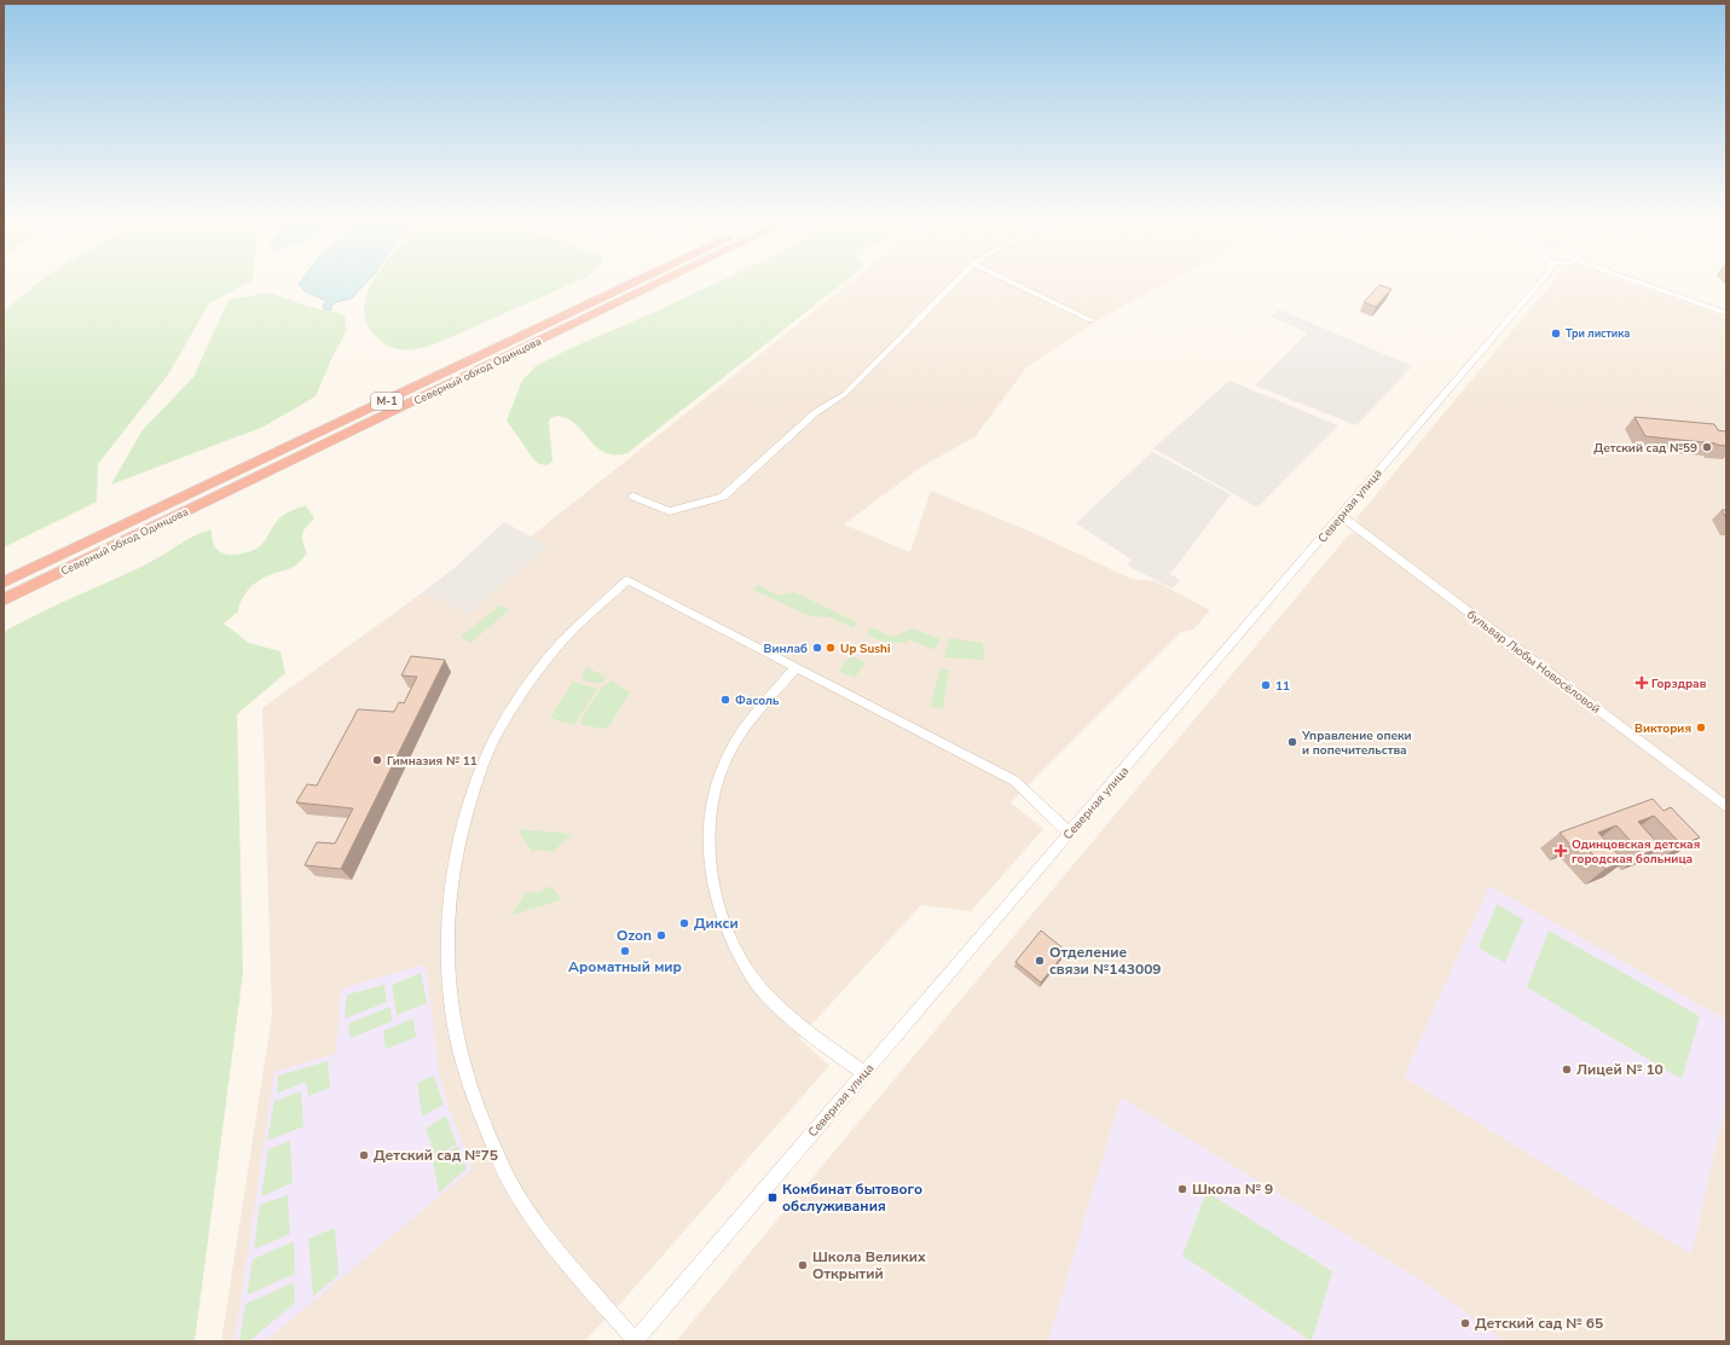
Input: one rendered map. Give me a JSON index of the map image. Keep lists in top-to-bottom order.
{
  "streets": {
    "highway": ["Северный обход Одинцова", "М-1"],
    "street": ["Северная улица", "бульвар Любы Новосёловой"]
  },
  "crossings": [
    ["Северная улица", "бульвар Любы Новосёловой"]
  ],
  "places": {
    "other": [
      "Три листика",
      "Детский сад №59",
      "Винлаб",
      "Up Sushi",
      "11",
      "Фасоль",
      "Виктория",
      "Управление опеки и попечительства",
      "Гимназия № 11",
      "Дикси",
      "Ozon",
      "Ароматный мир",
      "Отделение связи №143009",
      "Лицей № 10",
      "Детский сад №75",
      "Школа № 9",
      "Школа Великих Открытий",
      "Детский сад № 65"
    ],
    "health": ["Горздрав", "Одинцовская детская городская больница"],
    "transit": ["Комбинат бытового обслуживания"]
  }
}
